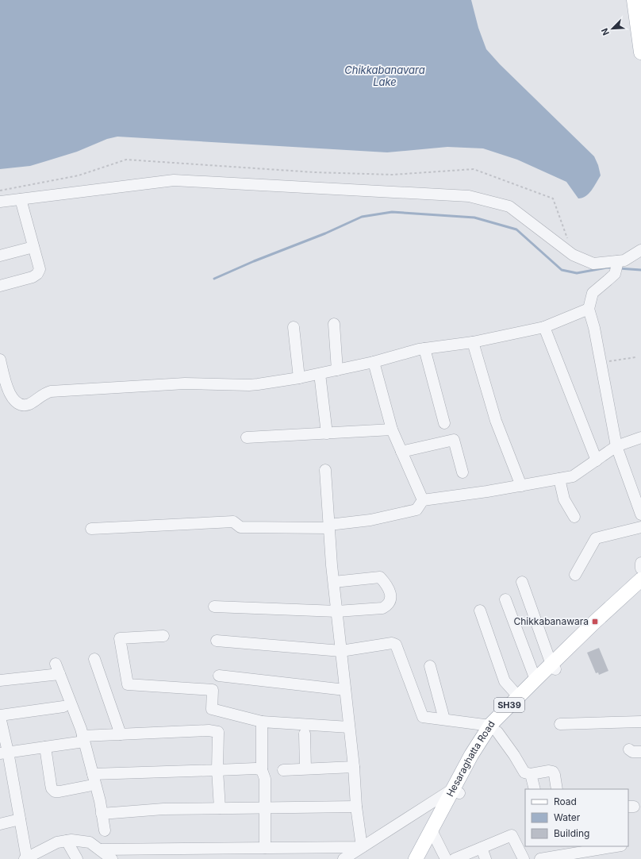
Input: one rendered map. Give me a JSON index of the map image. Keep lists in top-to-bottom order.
{
  "streets": {
    "main road": ["SH39", "Hesaraghatta Road"]
  },
  "water": ["Chikkabanavara Lake"],
  "places": {
    "transit": ["Chikkabanawara"]
  },
  "legend": ["Road", "Water", "Building"],
  "north": "bottom left"
}
